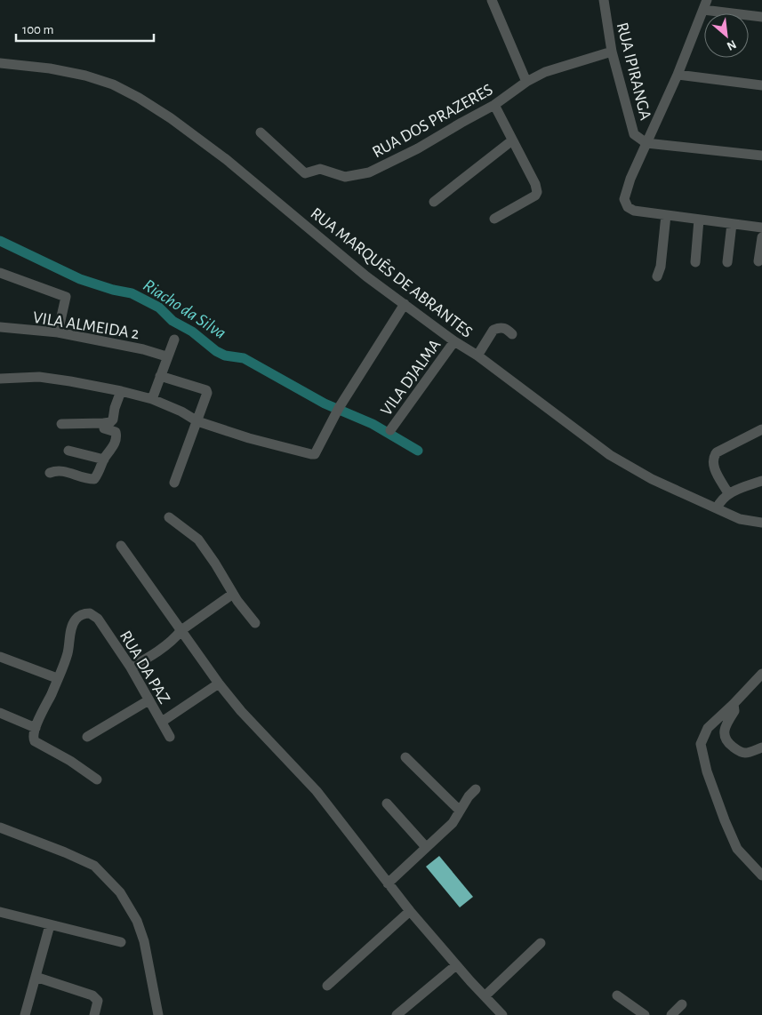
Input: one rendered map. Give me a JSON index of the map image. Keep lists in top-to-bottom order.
{
  "streets": {
    "street": [
      "RUA IPIRANGA",
      "RUA DOS PRAZERES",
      "RUA MARQUÊS DE ABRANTES",
      "VILA ALMEIDA 2",
      "VILA DJALMA",
      "RUA DA PAZ"
    ]
  },
  "crossings": [
    ["RUA IPIRANGA", "RUA DOS PRAZERES"],
    ["RUA MARQUÊS DE ABRANTES", "VILA DJALMA"]
  ],
  "water": ["Riacho da Silva"],
  "scale_bar": "100 m",
  "north": "bottom right"
}
